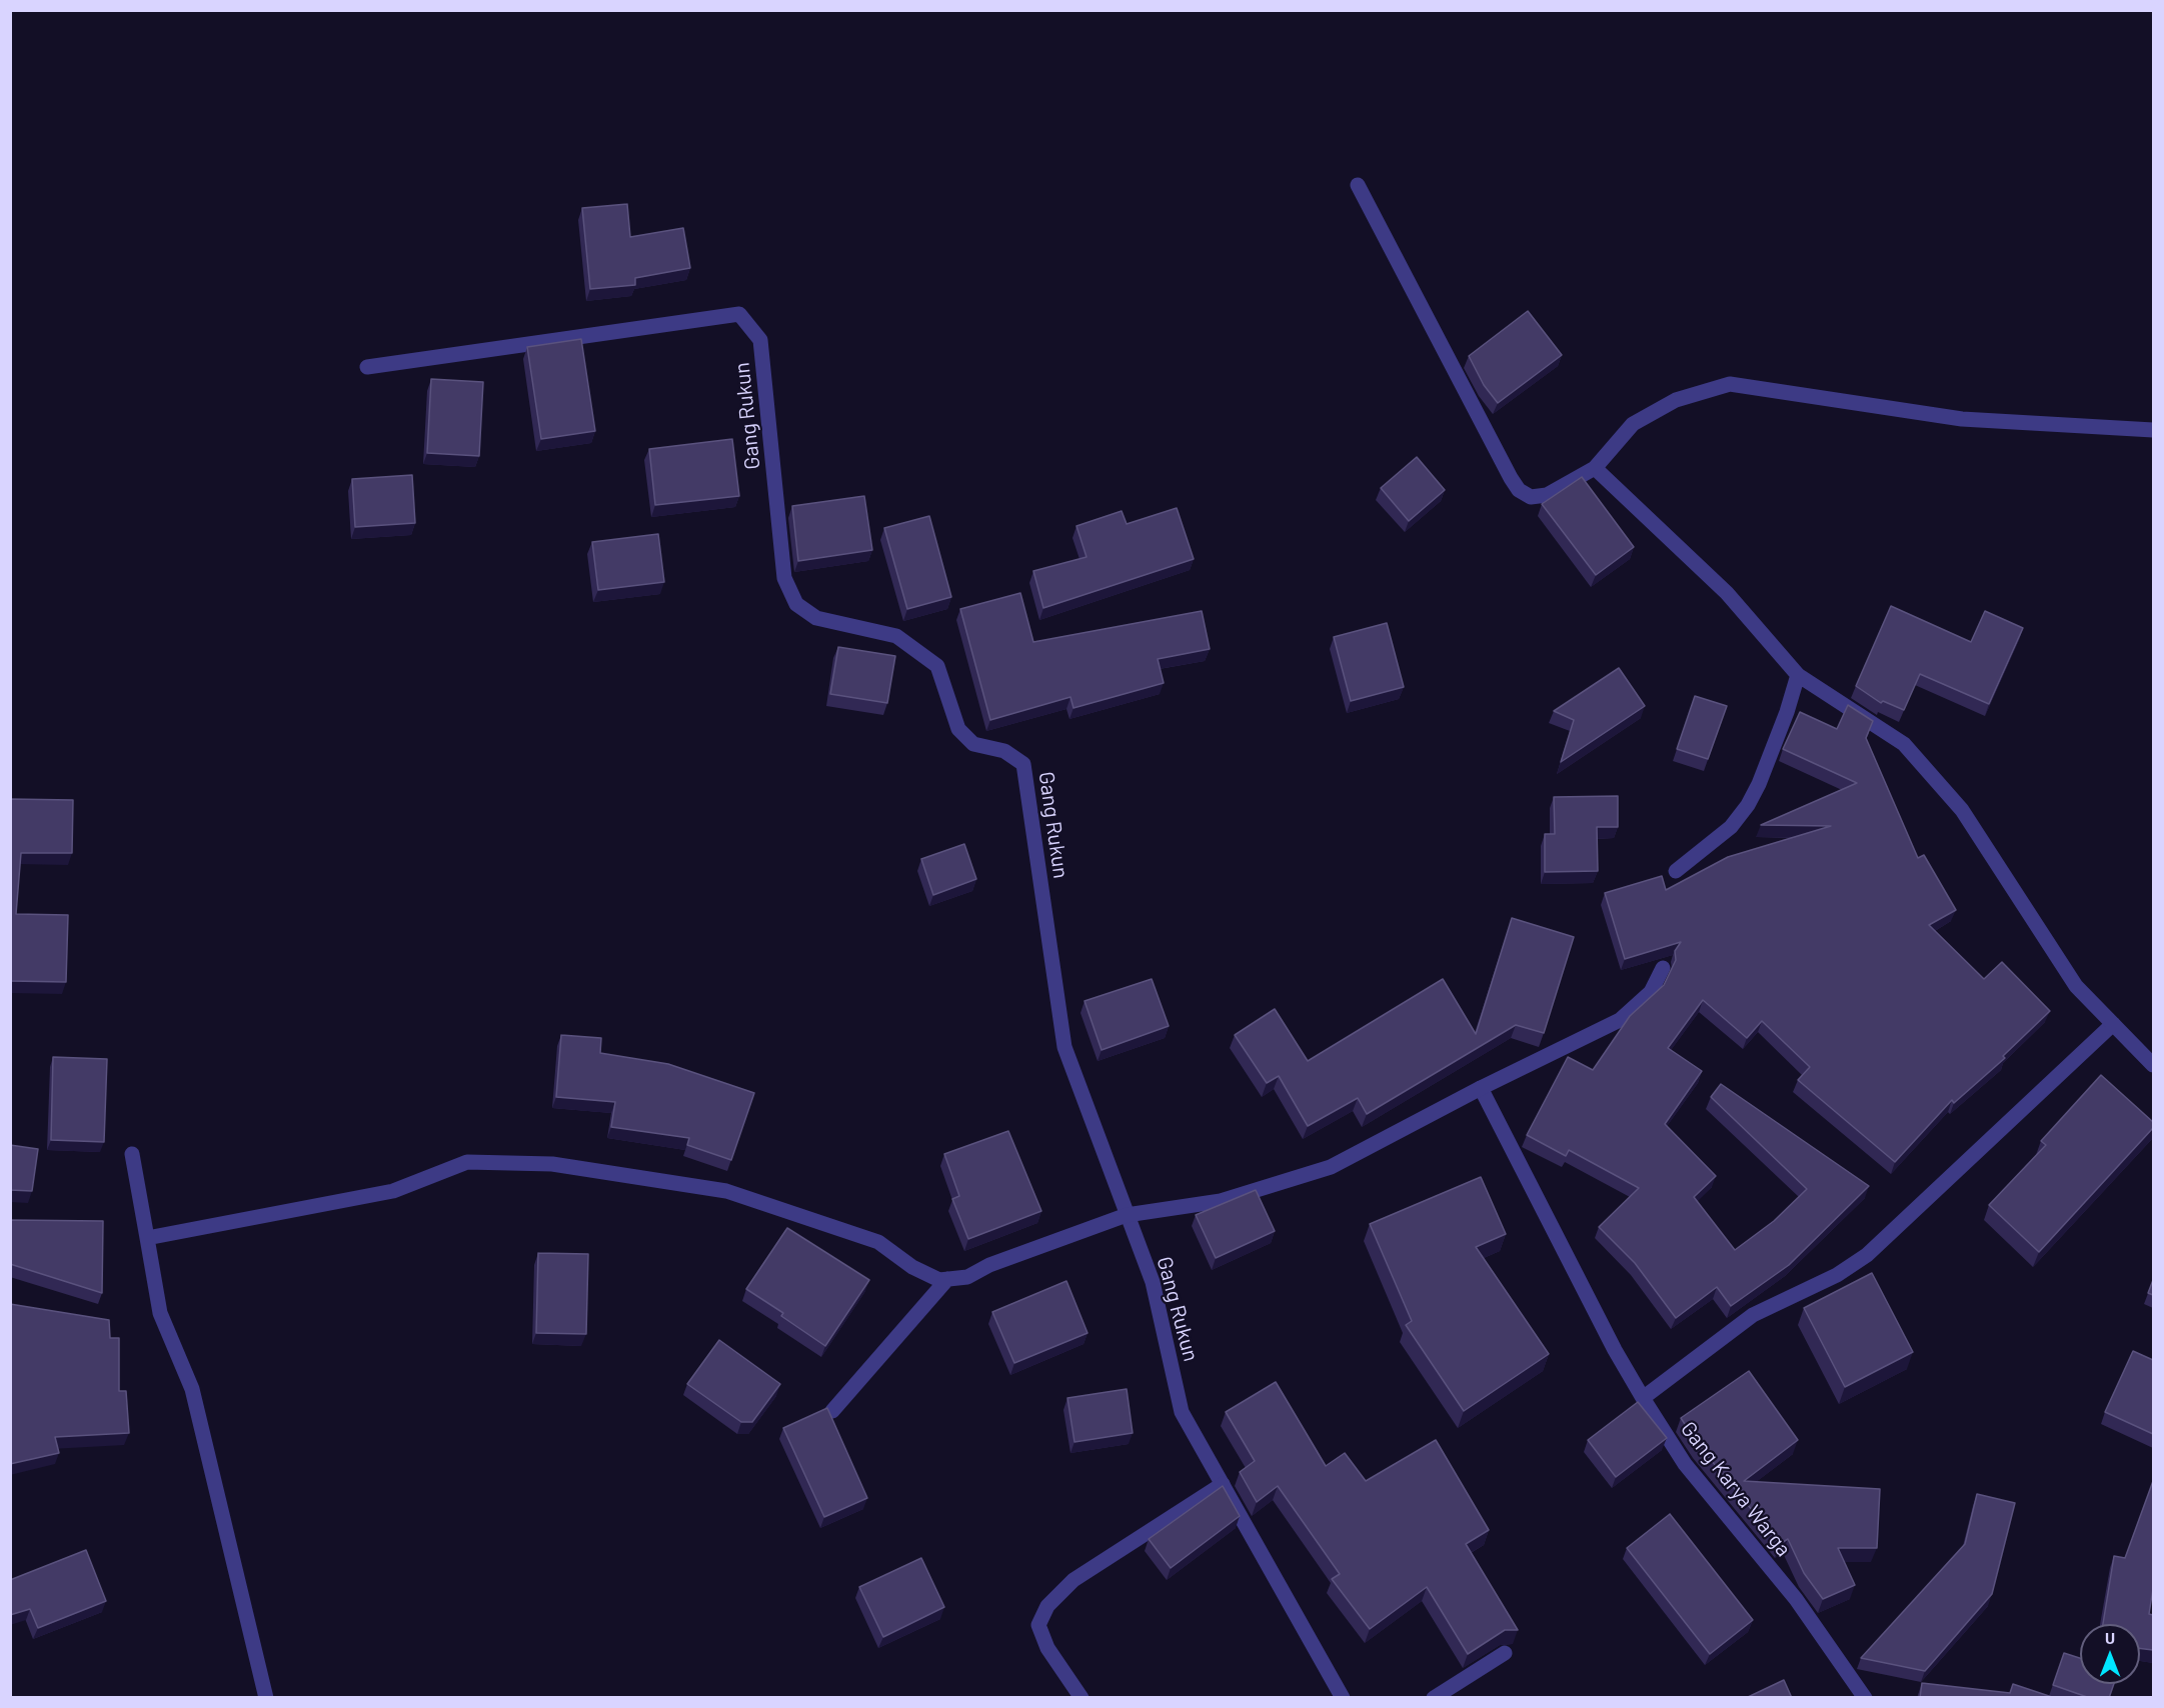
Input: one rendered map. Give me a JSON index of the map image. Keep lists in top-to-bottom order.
{
  "streets": {
    "street": ["Gang Rukun", "Gang Karya Warga"]
  },
  "north": "top"
}
